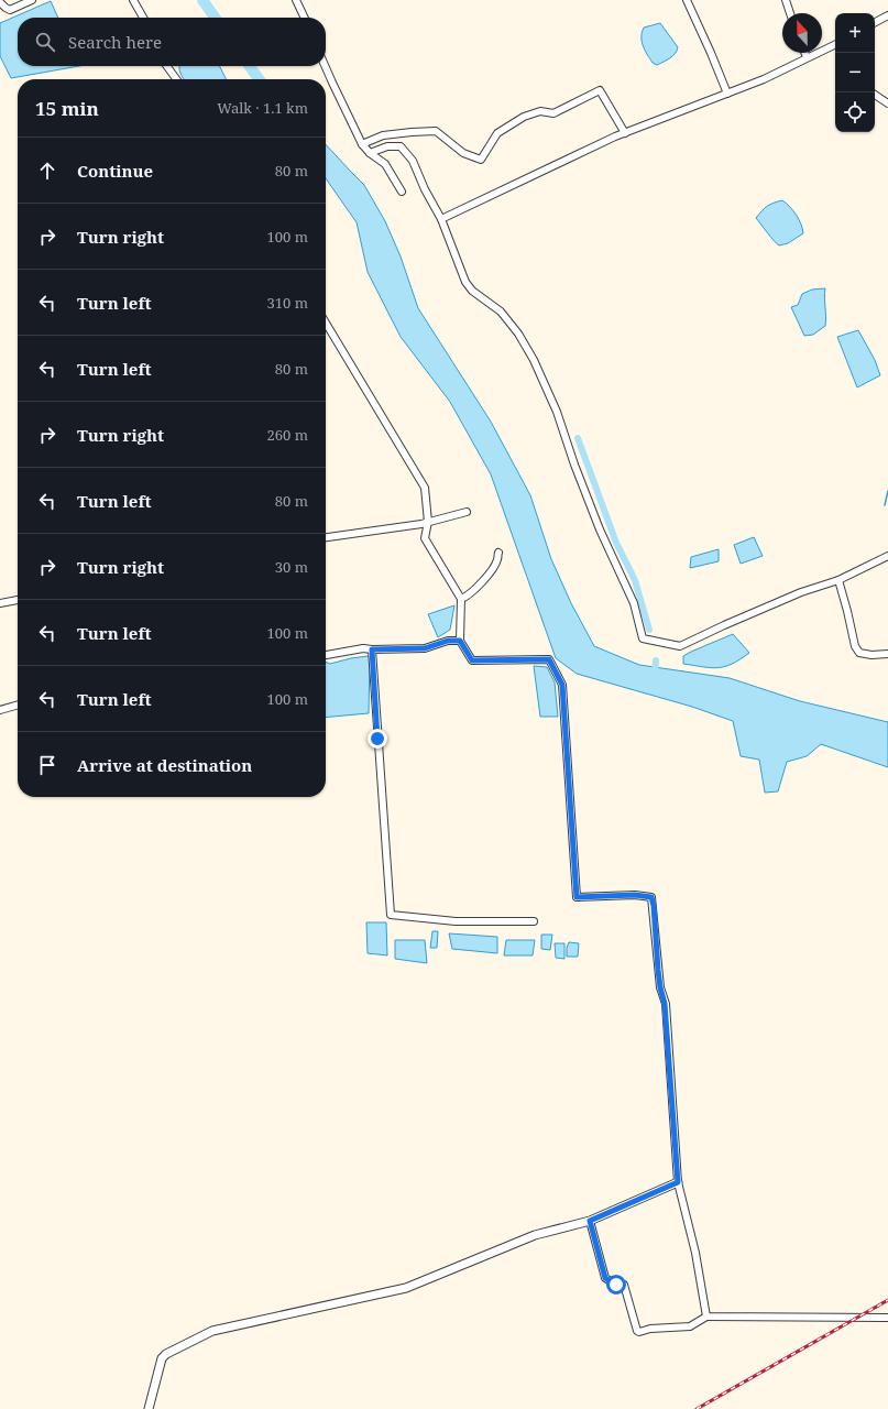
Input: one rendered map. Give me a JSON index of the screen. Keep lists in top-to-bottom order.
{
  "north": "top",
  "page": {
    "map_buttons": ["+", "−"],
    "search": "Search here",
    "heading": ["15 min", "Walk · 1.1 km"],
    "list": [
      ["Continue", "80 m"],
      ["Turn right", "100 m"],
      ["Turn left", "310 m"],
      ["Turn left", "80 m"],
      ["Turn right", "260 m"],
      ["Turn left", "80 m"],
      ["Turn right", "30 m"],
      ["Turn left", "100 m"],
      ["Turn left", "100 m"],
      "Arrive at destination"
    ]
  }
}
